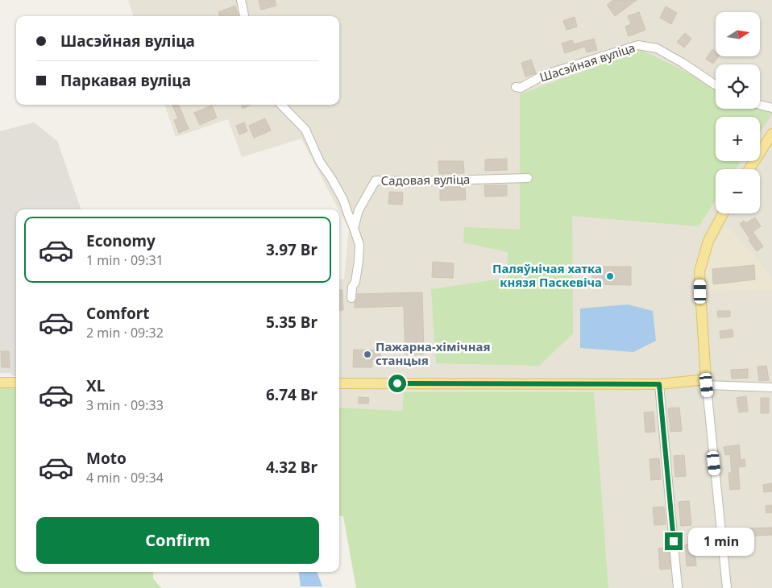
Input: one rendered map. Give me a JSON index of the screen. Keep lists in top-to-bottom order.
{
  "streets": {
    "street": ["Шасэйная вуліца", "Садовая вуліца"]
  },
  "places": ["Паляўнічая хатка князя Паскевіча", "Пажарна-хімічная станцыя"],
  "north": "right",
  "page": {
    "map_buttons": ["+", "−"],
    "banner": ["Шасэйная вуліца", "Паркавая вуліца"],
    "list": [
      {
        "name": "Economy",
        "note": "1 min · 09:31",
        "value": "3.97 Br"
      },
      {
        "name": "Comfort",
        "note": "2 min · 09:32",
        "value": "5.35 Br"
      },
      {
        "name": "XL",
        "note": "3 min · 09:33",
        "value": "6.74 Br"
      },
      {
        "name": "Moto",
        "note": "4 min · 09:34",
        "value": "4.32 Br"
      }
    ],
    "buttons": "Confirm",
    "bubble": "1 min"
  }
}
